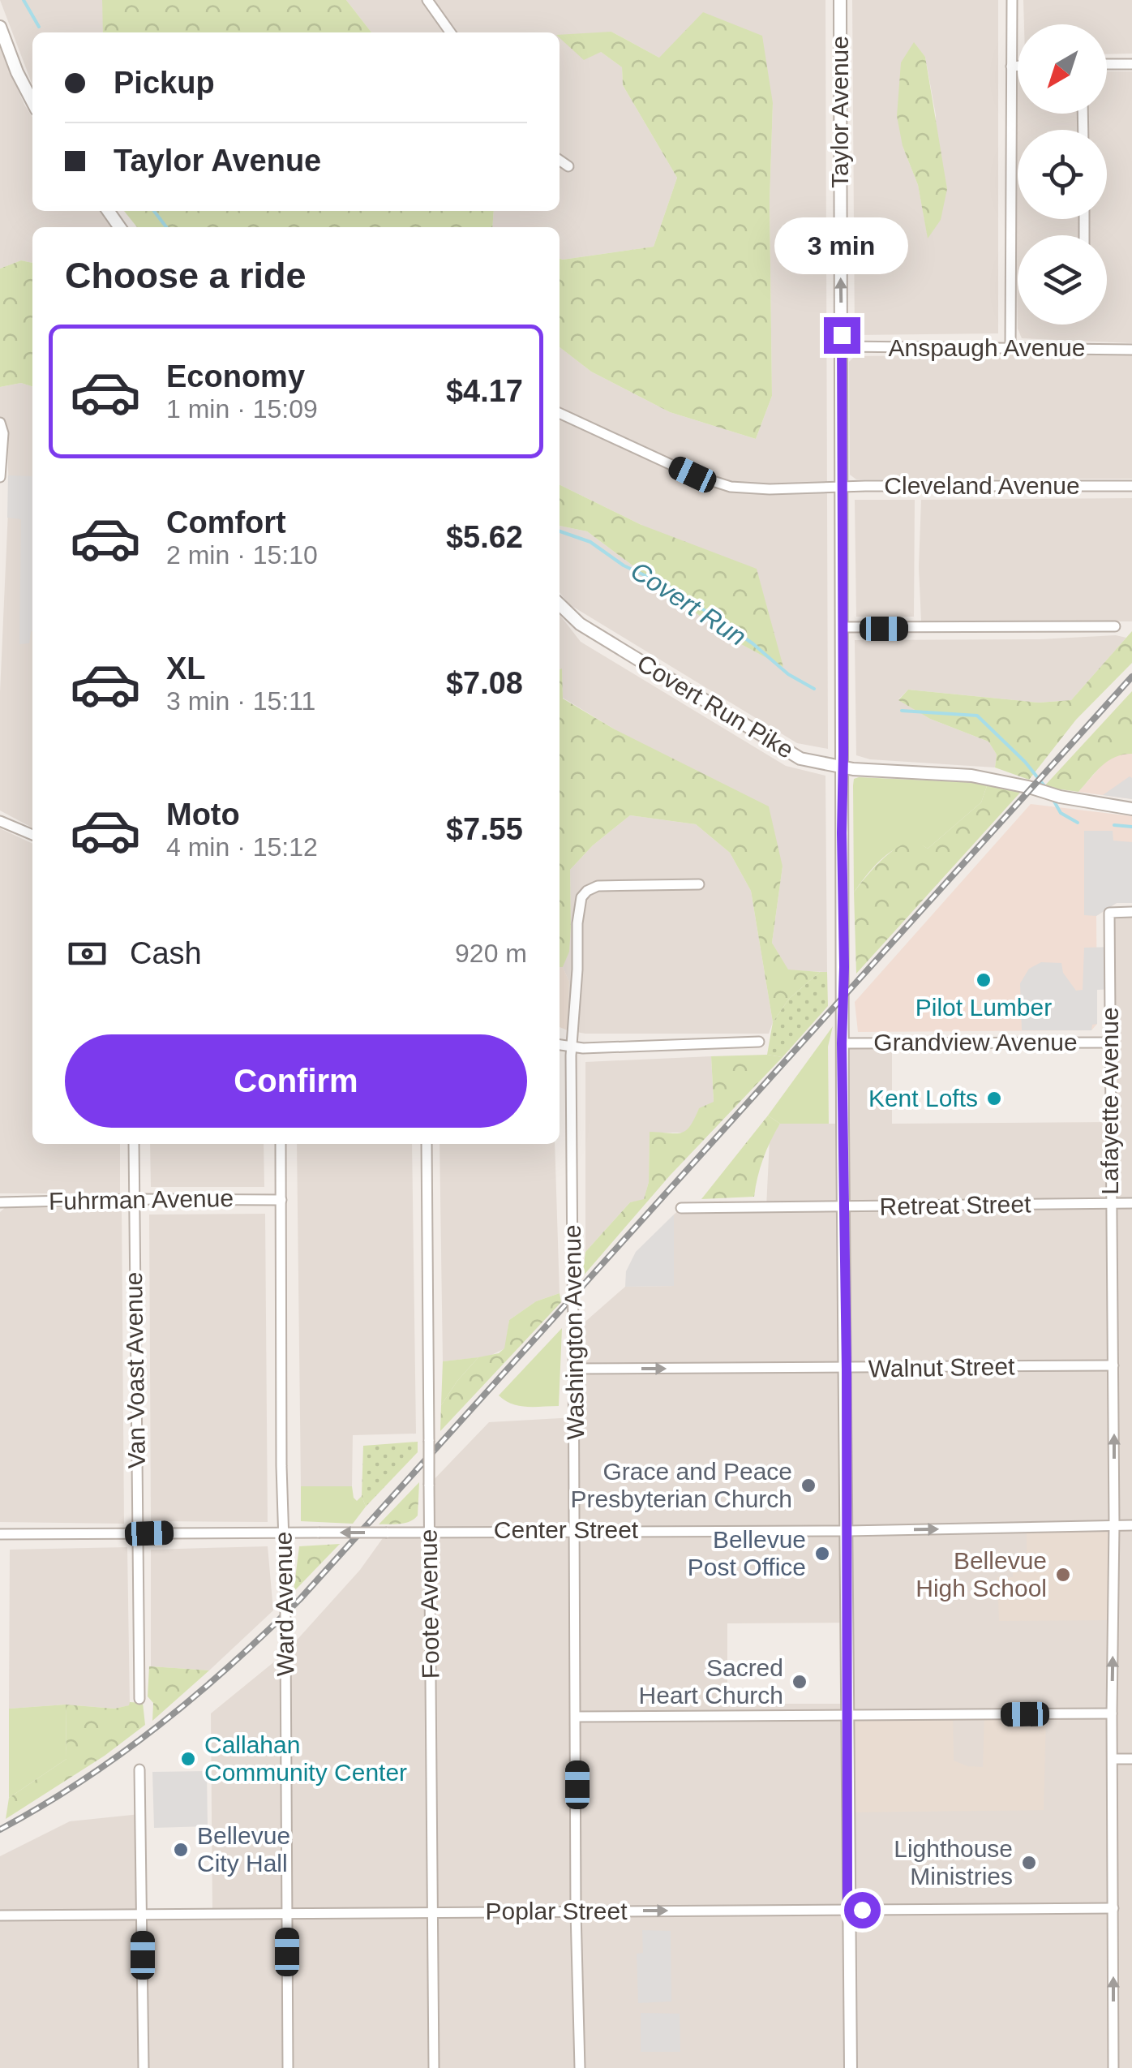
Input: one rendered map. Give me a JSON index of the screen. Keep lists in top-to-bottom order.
{
  "streets": {
    "street": [
      "Taylor Avenue",
      "Anspaugh Avenue",
      "Cleveland Avenue",
      "Covert Run Pike",
      "Grandview Avenue",
      "Lafayette Avenue",
      "Fuhrman Avenue",
      "Retreat Street",
      "Washington Avenue",
      "Walnut Street",
      "Van Voast Avenue",
      "Center Street",
      "Ward Avenue",
      "Foote Avenue",
      "Poplar Street"
    ]
  },
  "crossings": [
    ["Taylor Avenue", "Anspaugh Avenue"],
    ["Taylor Avenue", "Cleveland Avenue"],
    ["Taylor Avenue", "Covert Run Pike"],
    ["Taylor Avenue", "Grandview Avenue"],
    ["Taylor Avenue", "Retreat Street"],
    ["Taylor Avenue", "Walnut Street"],
    ["Taylor Avenue", "Center Street"],
    ["Taylor Avenue", "Poplar Street"],
    ["Grandview Avenue", "Lafayette Avenue"],
    ["Lafayette Avenue", "Retreat Street"],
    ["Lafayette Avenue", "Walnut Street"],
    ["Lafayette Avenue", "Center Street"],
    ["Lafayette Avenue", "Poplar Street"],
    ["Fuhrman Avenue", "Van Voast Avenue"],
    ["Fuhrman Avenue", "Ward Avenue"],
    ["Washington Avenue", "Walnut Street"],
    ["Washington Avenue", "Center Street"],
    ["Washington Avenue", "Poplar Street"],
    ["Van Voast Avenue", "Center Street"],
    ["Center Street", "Ward Avenue"],
    ["Center Street", "Foote Avenue"],
    ["Ward Avenue", "Poplar Street"],
    ["Foote Avenue", "Poplar Street"]
  ],
  "one_way": ["Lafayette Avenue", "Walnut Street"],
  "water": ["Covert Run"],
  "places": [
    "Pilot Lumber",
    "Kent Lofts",
    "Grace and Peace Presbyterian Church",
    "Bellevue Post Office",
    "Bellevue High School",
    "Sacred Heart Church",
    "Callahan Community Center",
    "Bellevue City Hall",
    "Lighthouse Ministries"
  ],
  "north": "bottom left",
  "page": {
    "banner": ["Pickup", "Taylor Avenue"],
    "bubble": "3 min",
    "heading": "Choose a ride",
    "list": [
      {
        "name": "Economy",
        "note": "1 min · 15:09",
        "value": "$4.17"
      },
      {
        "name": "Comfort",
        "note": "2 min · 15:10",
        "value": "$5.62"
      },
      {
        "name": "XL",
        "note": "3 min · 15:11",
        "value": "$7.08"
      },
      {
        "name": "Moto",
        "note": "4 min · 15:12",
        "value": "$7.55"
      }
    ],
    "pay": ["Cash", "920 m"],
    "buttons": "Confirm"
  }
}
